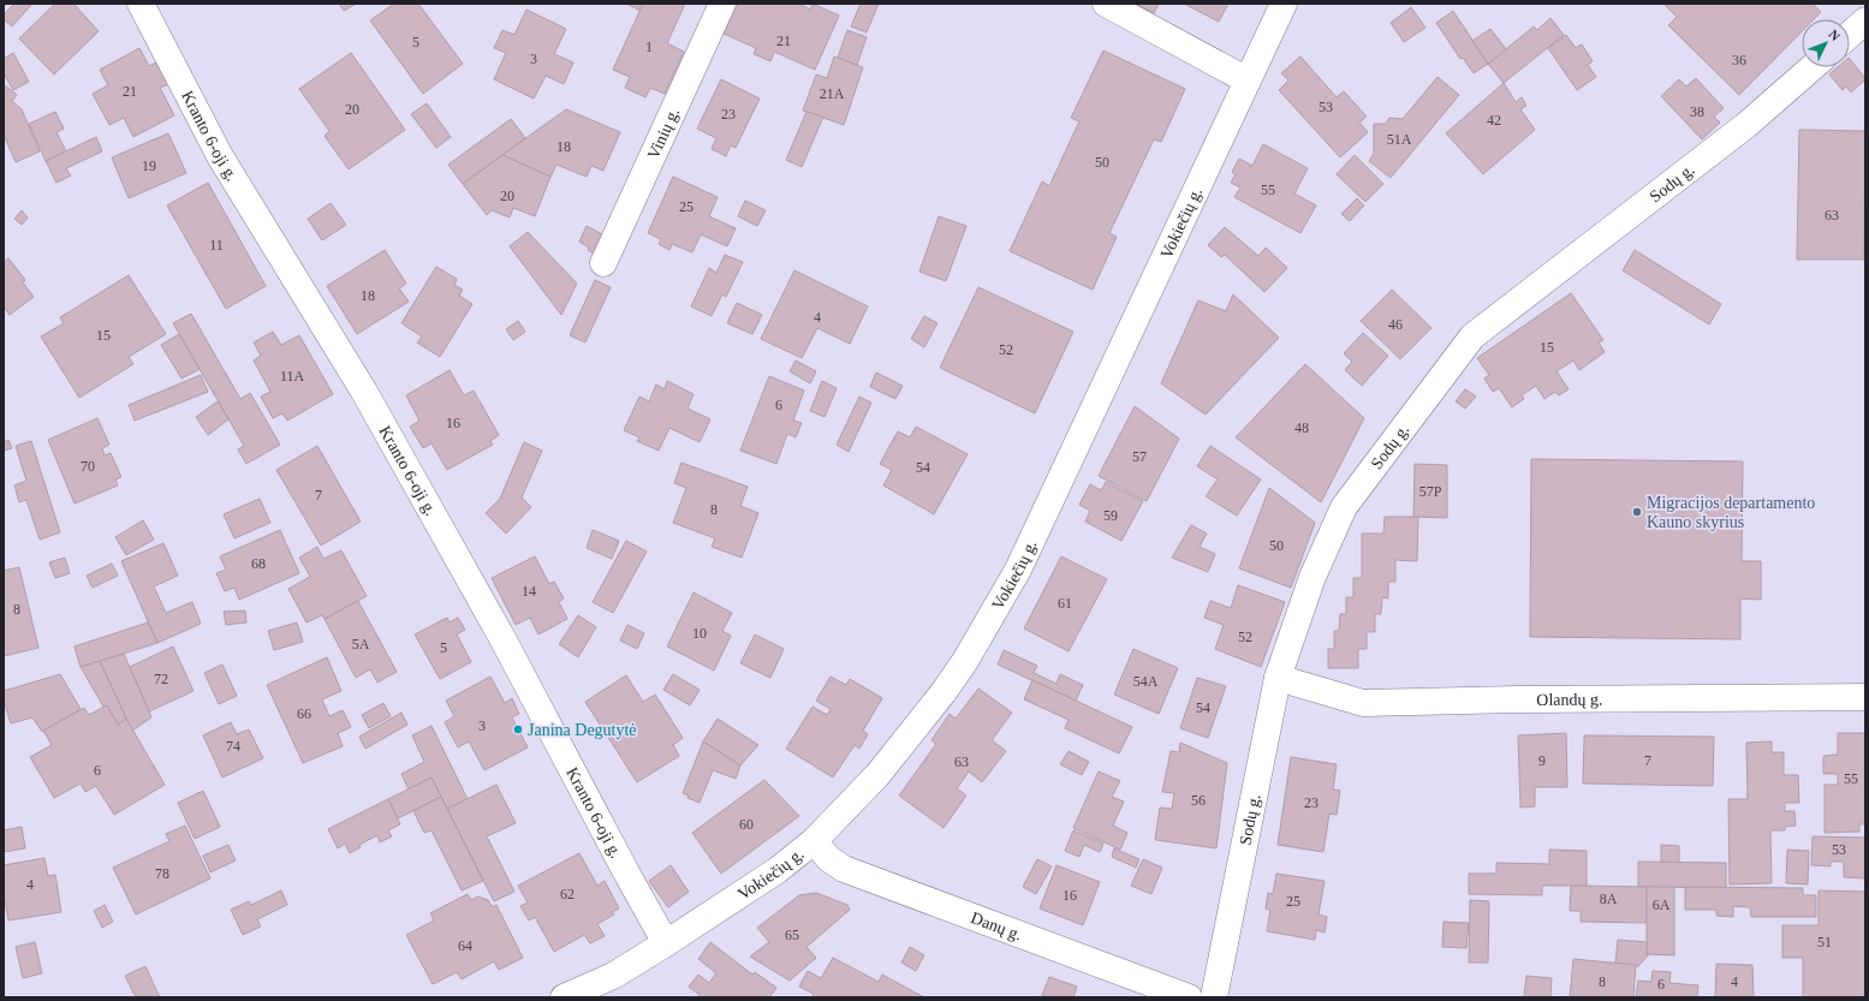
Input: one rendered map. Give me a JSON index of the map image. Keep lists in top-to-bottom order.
{
  "streets": {
    "street": [
      "Vinių g.",
      "Kranto 6-oji g.",
      "Sodų g.",
      "Vokiečių g.",
      "Olandų g.",
      "Danų g."
    ]
  },
  "crossings": [
    ["Kranto 6-oji g.", "Vokiečių g."],
    ["Sodų g.", "Olandų g."],
    ["Vokiečių g.", "Danų g."]
  ],
  "places": ["Migracijos departamento Kauno skyrius", "Janina Degutytė"],
  "house_numbers": [
    "21",
    "5",
    "1",
    "3",
    "36",
    "21",
    "21A",
    "53",
    "20",
    "38",
    "23",
    "42",
    "51A",
    "18",
    "50",
    "19",
    "55",
    "20",
    "25",
    "63",
    "11",
    "18",
    "4",
    "46",
    "15",
    "15",
    "52",
    "11A",
    "6",
    "16",
    "48",
    "57",
    "70",
    "54",
    "57P",
    "7",
    "8",
    "59",
    "50",
    "68",
    "14",
    "61",
    "8",
    "10",
    "52",
    "5A",
    "5",
    "72",
    "54A",
    "54",
    "66",
    "3",
    "74",
    "9",
    "7",
    "63",
    "6",
    "55",
    "56",
    "23",
    "60",
    "53",
    "78",
    "4",
    "62",
    "16",
    "8A",
    "25",
    "6A",
    "65",
    "51",
    "64",
    "8",
    "4",
    "6"
  ],
  "north": "top right"
}
